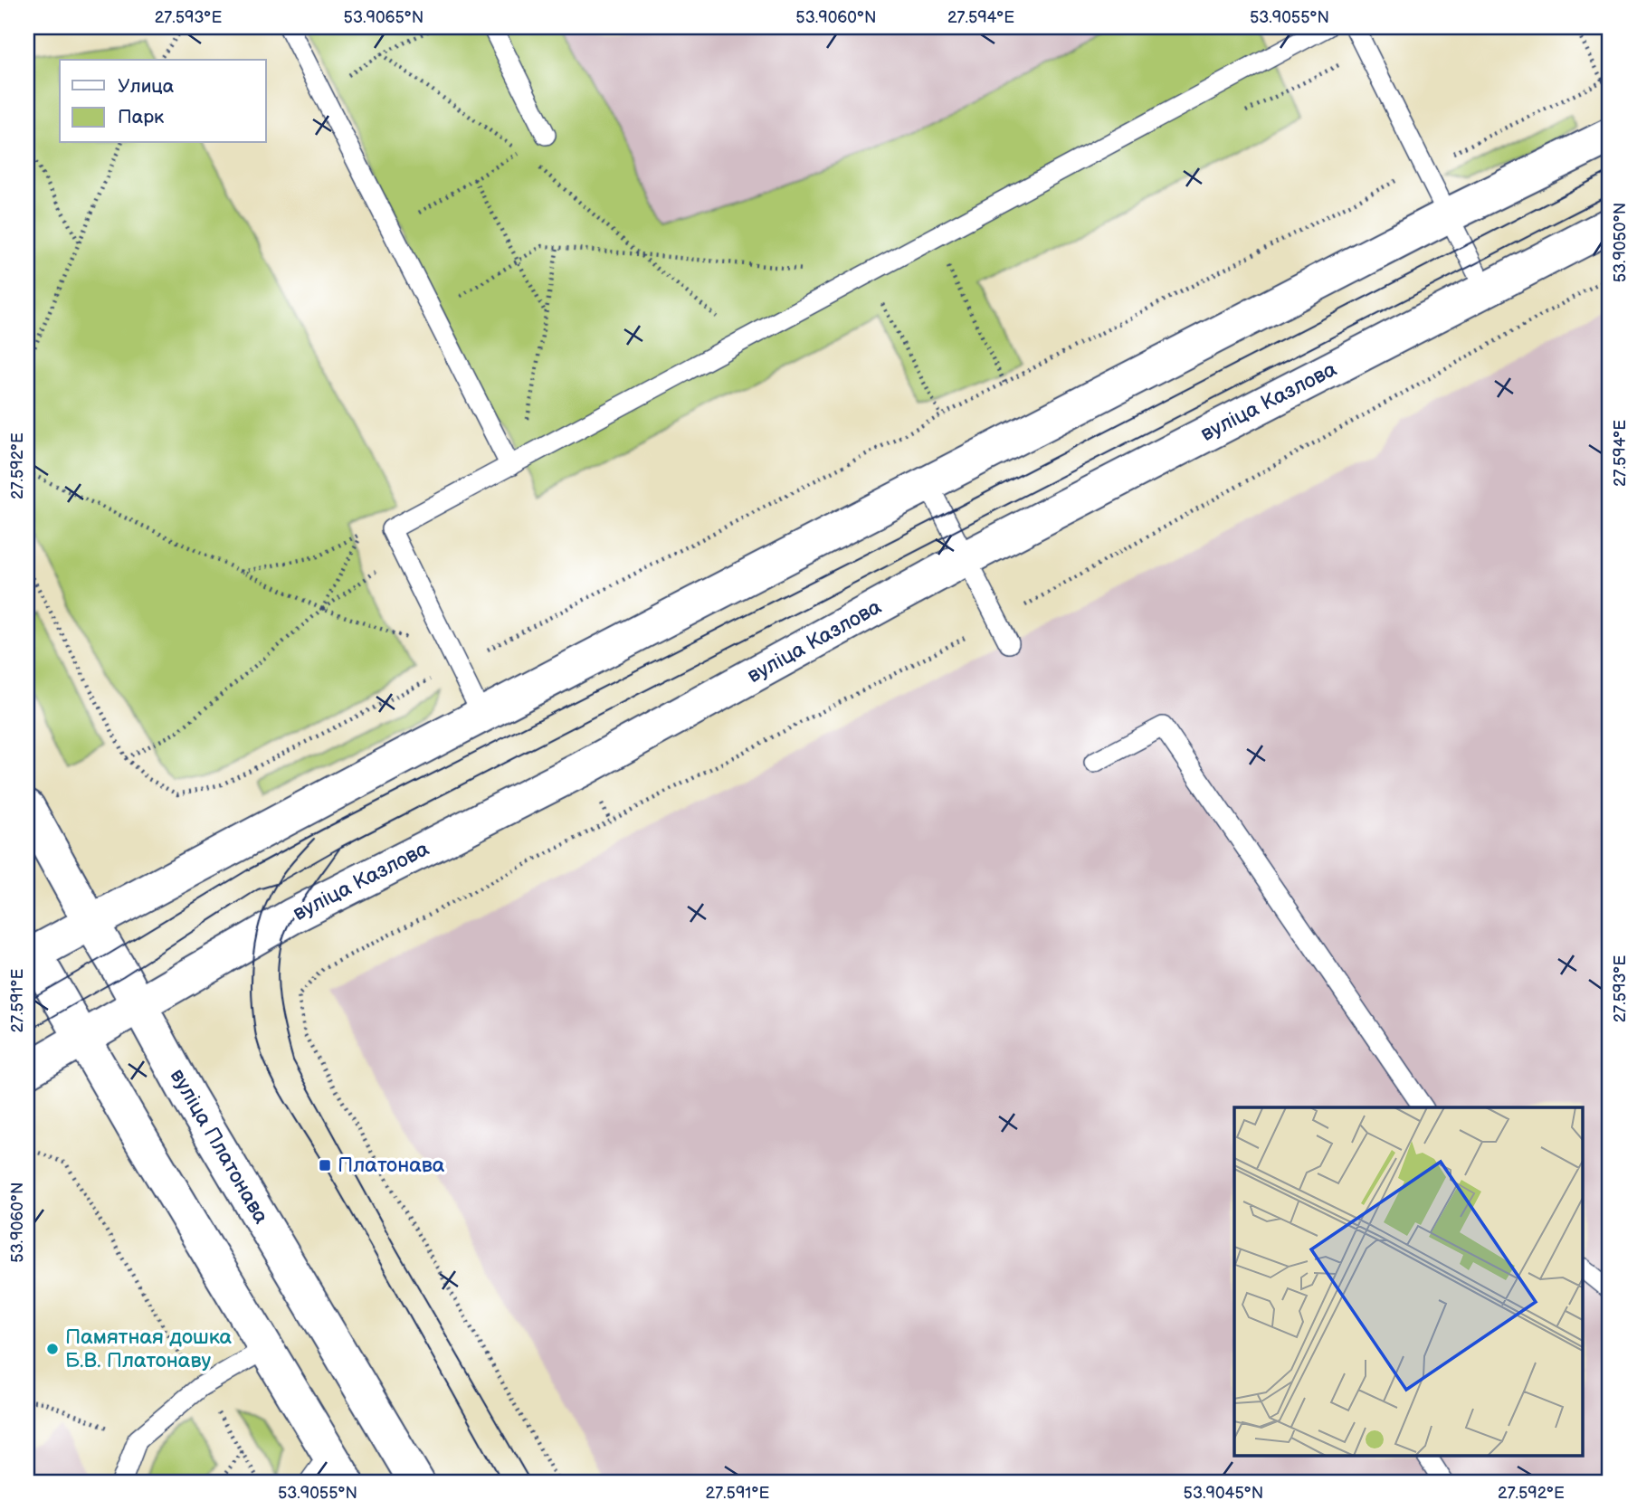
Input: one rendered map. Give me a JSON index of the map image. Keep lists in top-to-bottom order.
{
  "streets": {
    "main road": ["вуліца Казлова", "вуліца Платонава"]
  },
  "crossings": [
    ["вуліца Казлова", "вуліца Платонава"]
  ],
  "places": {
    "transit": ["Платонава"],
    "other": ["Памятная дошка Б.В. Платонаву"]
  },
  "legend": ["Улица", "Парк"],
  "coordinates": [
    "27.593°E",
    "53.9065°N",
    "53.9060°N",
    "27.594°E",
    "53.9055°N",
    "53.9050°N",
    "27.592°E",
    "27.591°E",
    "53.9045°N"
  ]
}
